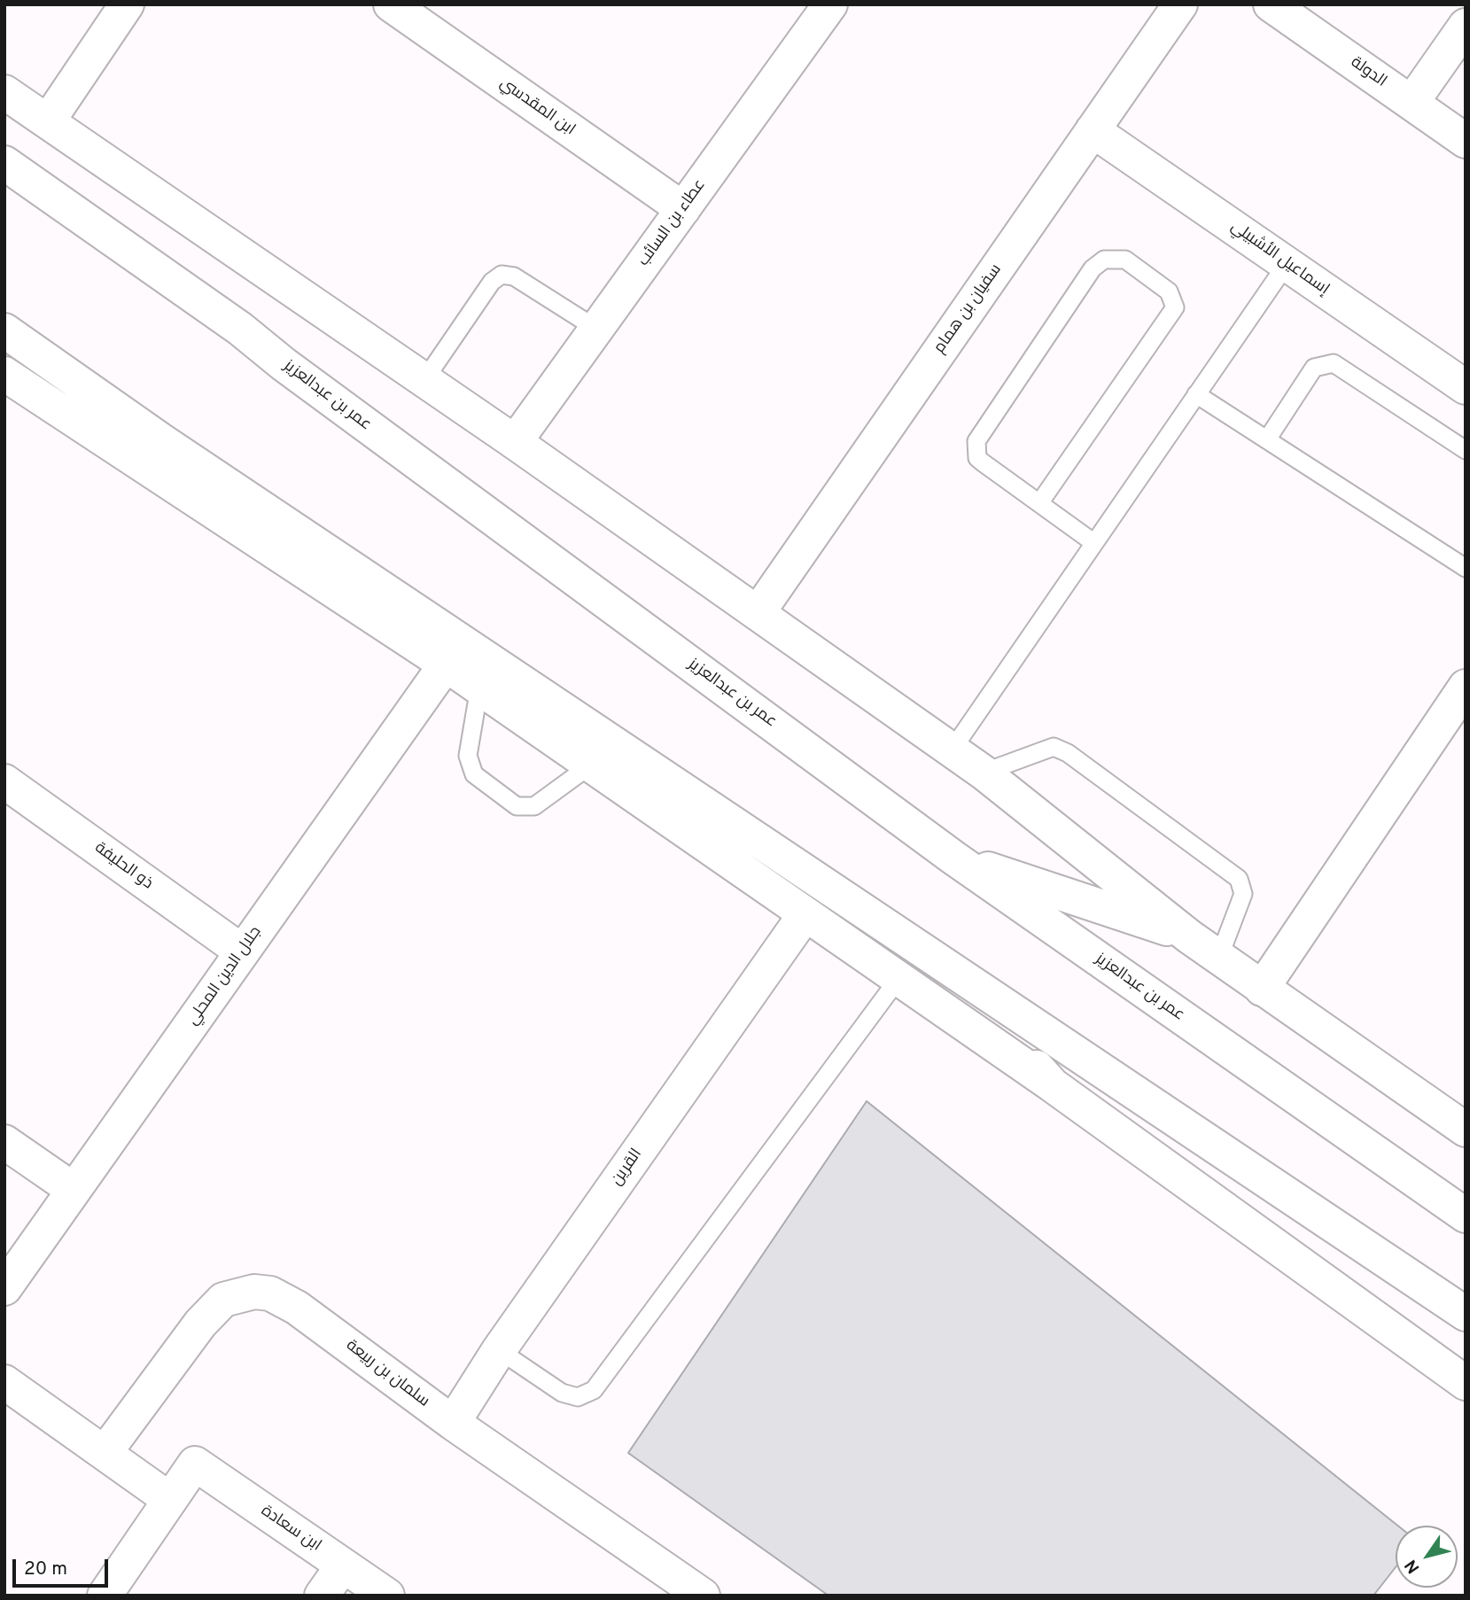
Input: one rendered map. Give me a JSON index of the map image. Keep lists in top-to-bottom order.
{
  "streets": {
    "street": [
      "الدولة",
      "ابن المقدسي",
      "عطاء بن السائب",
      "إسماعيل الأشبيلي",
      "سفيان بن همام",
      "عمر بن عبدالعزيز",
      "ذو الحليفة",
      "جلال الدين المحلي",
      "القرين",
      "سلمان بن ربيعة",
      "ابن سعادة"
    ]
  },
  "crossings": [
    ["ابن المقدسي", "عطاء بن السائب"],
    ["إسماعيل الأشبيلي", "سفيان بن همام"],
    ["ذو الحليفة", "جلال الدين المحلي"],
    ["القرين", "سلمان بن ربيعة"]
  ],
  "scale_bar": "20 m",
  "north": "bottom left"
}
